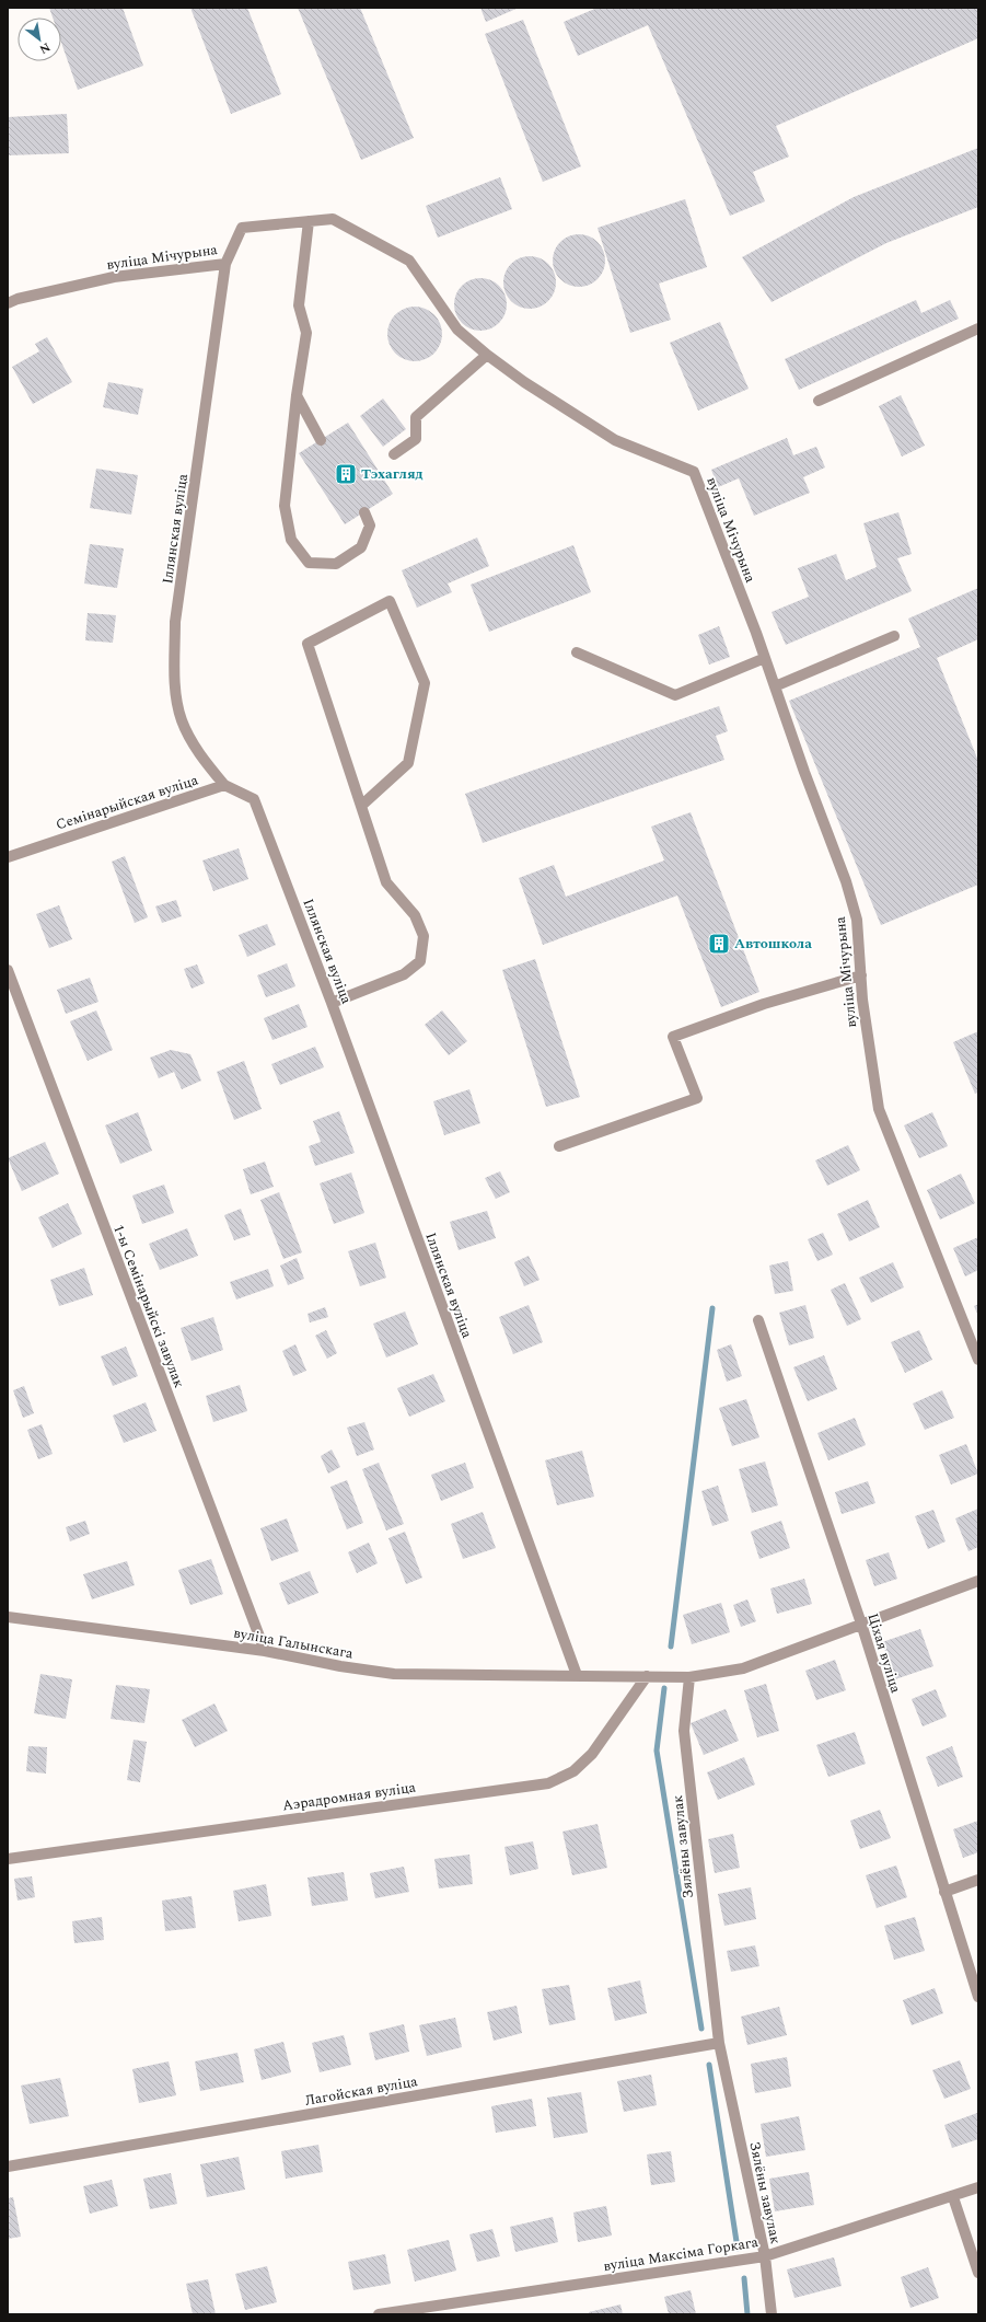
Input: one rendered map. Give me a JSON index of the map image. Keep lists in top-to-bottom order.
{
  "streets": {
    "street": [
      "вуліца Мічурына",
      "Іллянская вуліца",
      "Семінарыйская вуліца",
      "1-ы Семінарыйскі завулак",
      "вуліца Галынскага",
      "Ціхая вуліца",
      "Аэрадромная вуліца",
      "Зялёны завулак",
      "Лагойская вуліца",
      "вуліца Максіма Горкага"
    ]
  },
  "crossings": [
    ["вуліца Мічурына", "Іллянская вуліца"],
    ["Іллянская вуліца", "Семінарыйская вуліца"],
    ["Іллянская вуліца", "вуліца Галынскага"],
    ["1-ы Семінарыйскі завулак", "вуліца Галынскага"],
    ["Зялёны завулак", "Лагойская вуліца"],
    ["Зялёны завулак", "вуліца Максіма Горкага"]
  ],
  "places": {
    "building": ["Тэхагляд", "Автошкола"]
  },
  "north": "bottom right"
}
